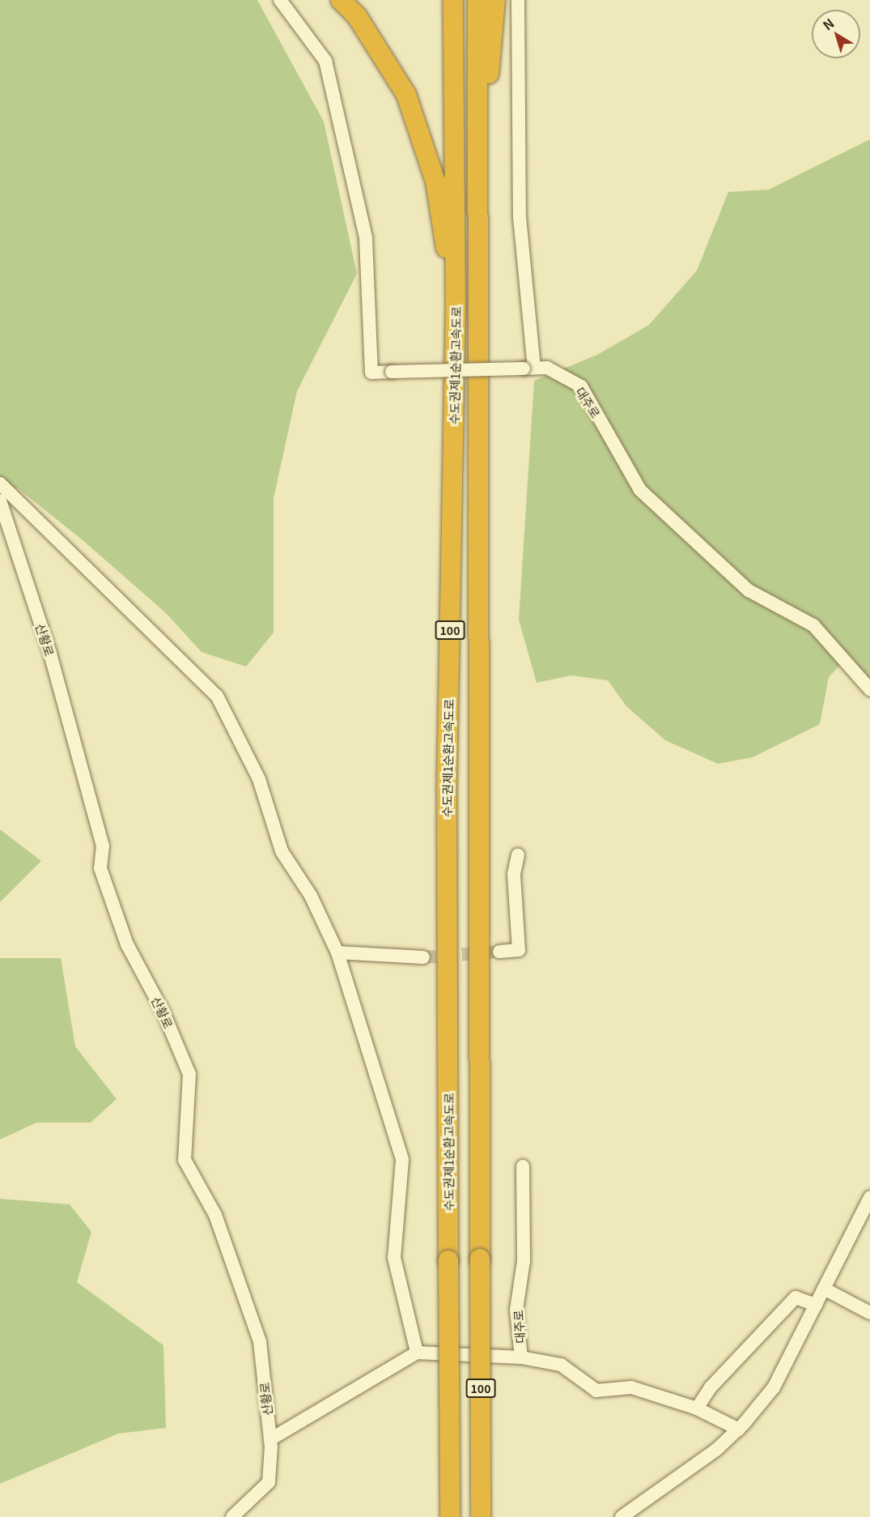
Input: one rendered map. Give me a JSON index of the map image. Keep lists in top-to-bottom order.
{
  "streets": {
    "highway": ["수도권제1순환고속도로", "100"],
    "street": ["대주로", "산황로"]
  },
  "north": "top left"
}
